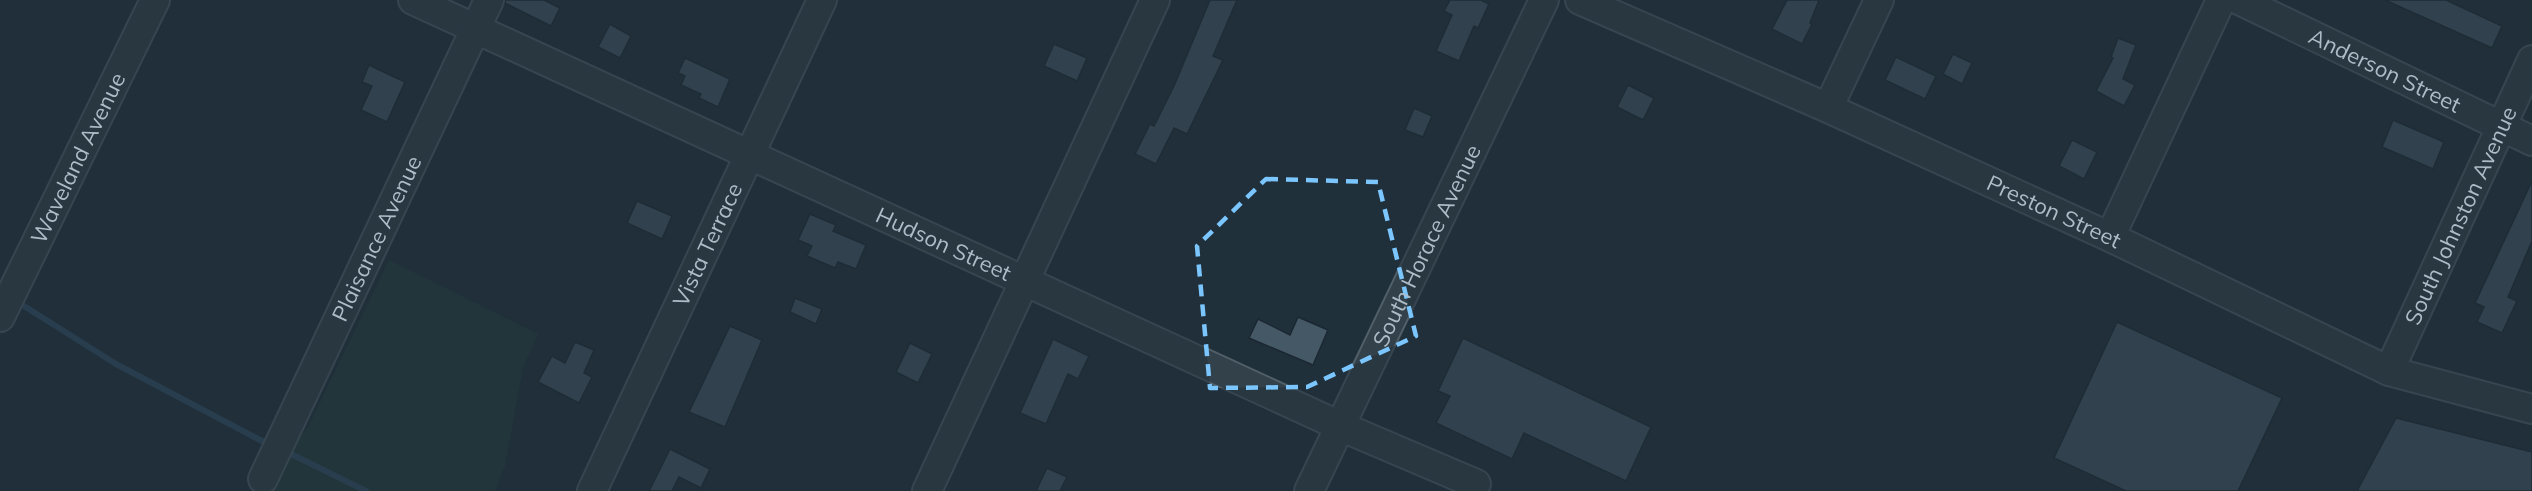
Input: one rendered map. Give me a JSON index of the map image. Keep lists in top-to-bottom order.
{
  "streets": {
    "street": [
      "Anderson Street",
      "Waveland Avenue",
      "Preston Street",
      "South Johnston Avenue",
      "Plaisance Avenue",
      "Hudson Street",
      "South Horace Avenue",
      "Vista Terrace"
    ]
  },
  "crossings": [
    ["Anderson Street", "South Johnston Avenue"],
    ["Preston Street", "South Johnston Avenue"],
    ["Plaisance Avenue", "Hudson Street"],
    ["Hudson Street", "South Horace Avenue"],
    ["Hudson Street", "Vista Terrace"]
  ]
}
